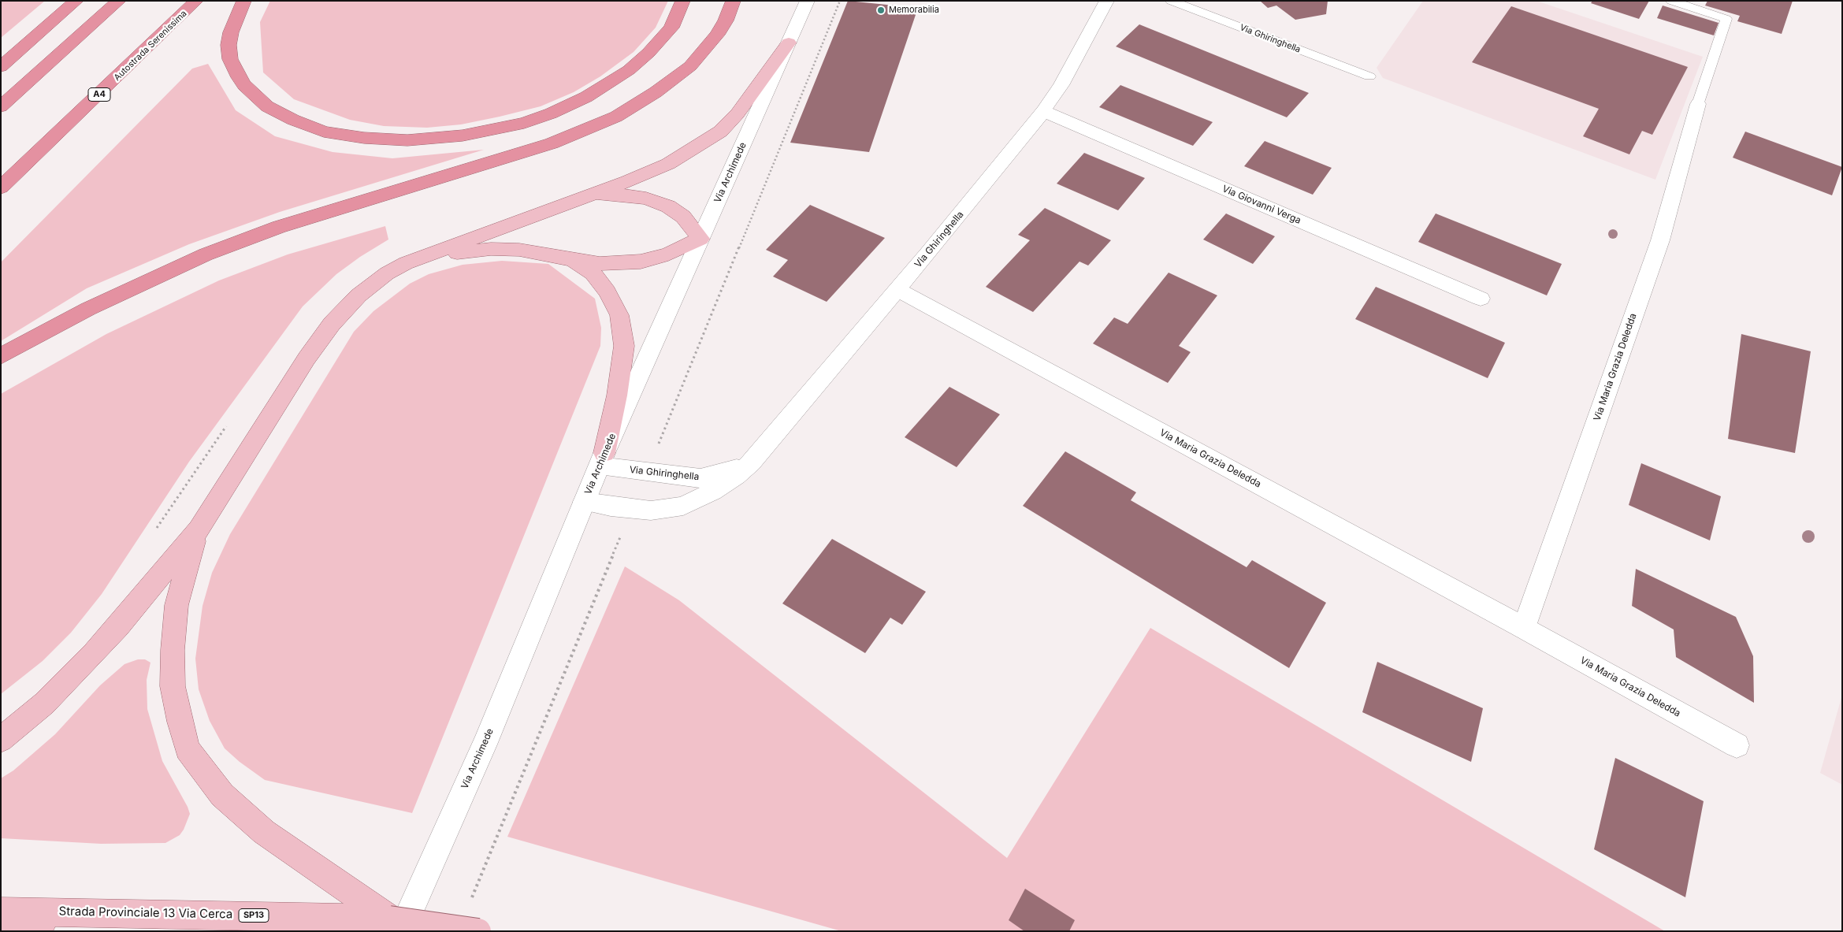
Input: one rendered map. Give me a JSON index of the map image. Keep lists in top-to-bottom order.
{
  "streets": {
    "highway": ["Autostrada Serenissima", "A4"],
    "main road": ["Strada Provinciale 13 Via Cerca", "SP13"],
    "street": [
      "Via Ghiringhella",
      "Via Archimede",
      "Via Giovanni Verga",
      "Via Maria Grazia Deledda"
    ]
  },
  "crossings": [
    ["Via Ghiringhella", "Via Archimede"],
    ["Via Ghiringhella", "Via Giovanni Verga"],
    ["Via Ghiringhella", "Via Maria Grazia Deledda"],
    ["Via Archimede", "Strada Provinciale 13 Via Cerca"]
  ],
  "places": ["Memorabilia"]
}
